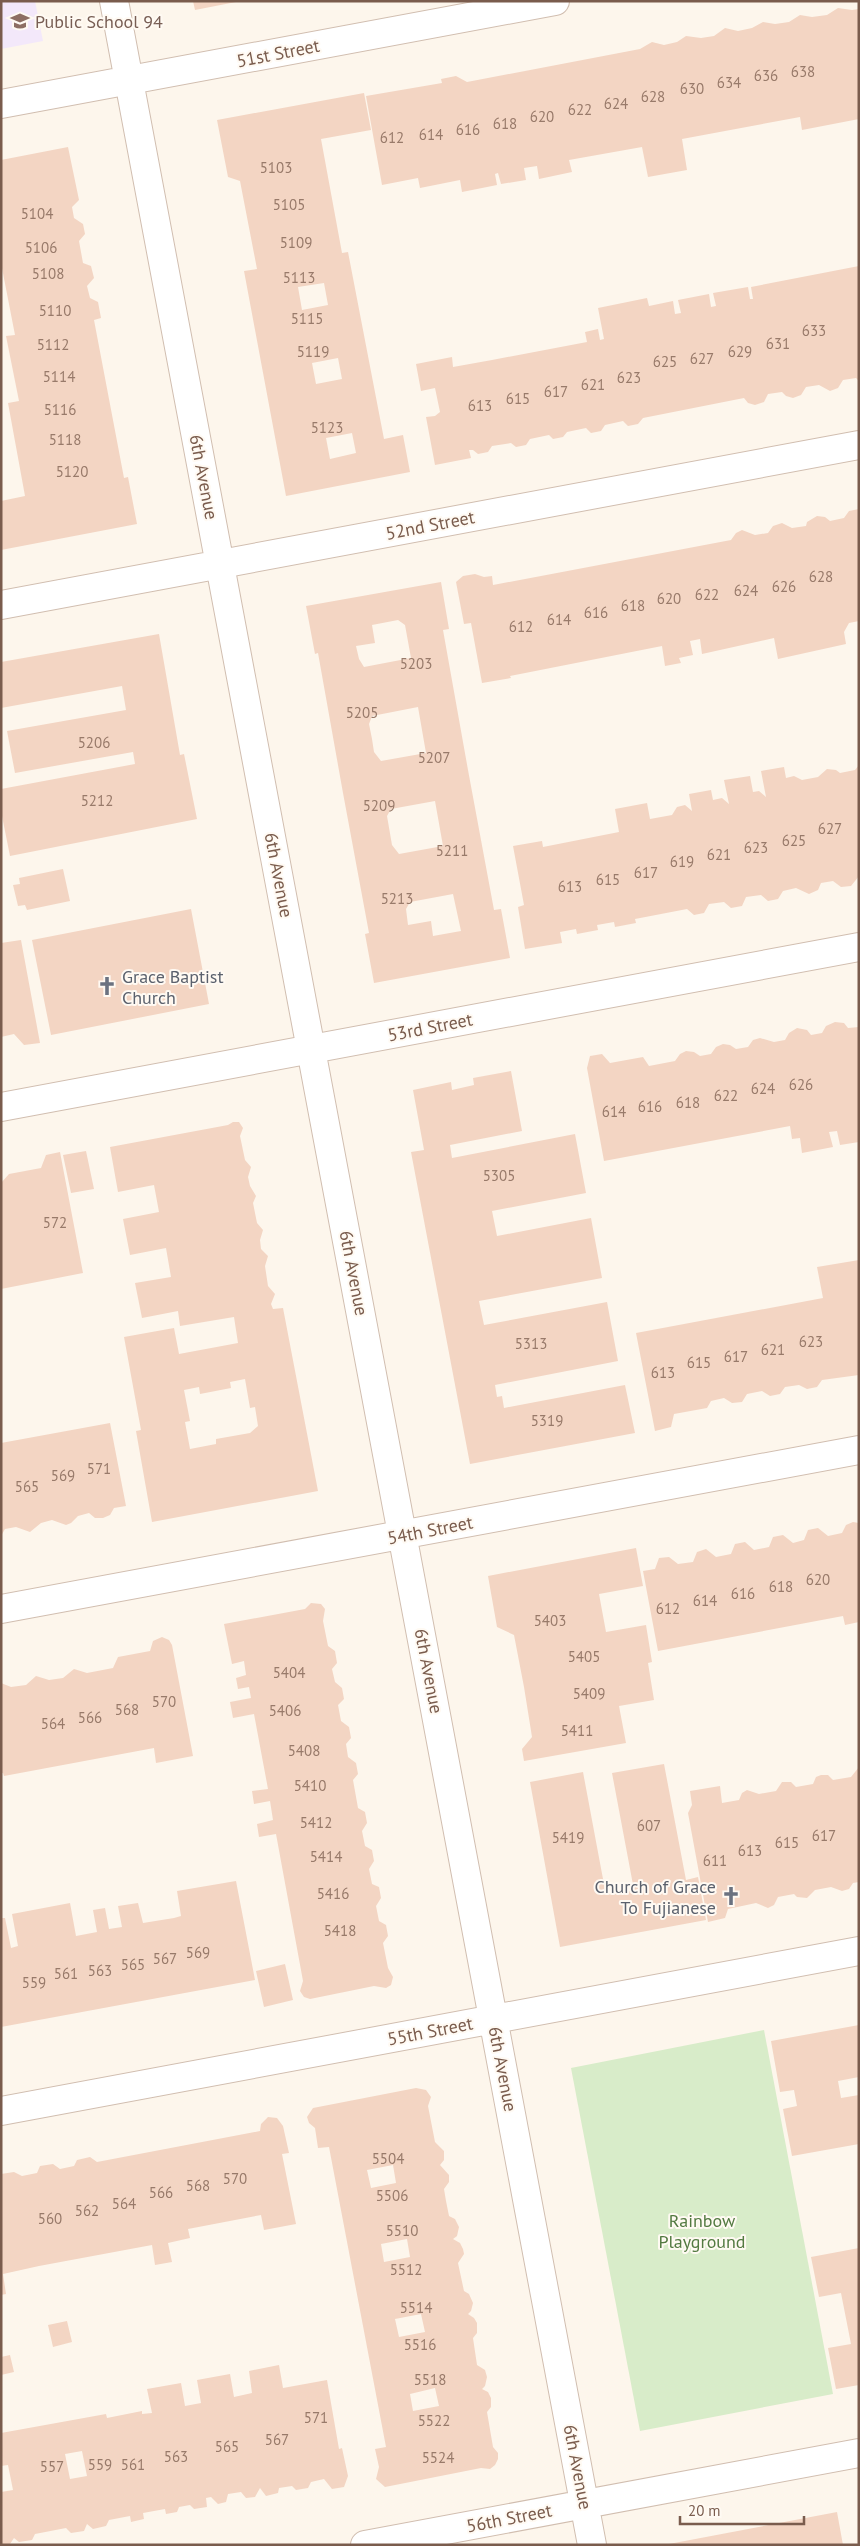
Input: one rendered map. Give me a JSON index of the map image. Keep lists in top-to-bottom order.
{
  "streets": {
    "street": [
      "51st Street",
      "6th Avenue",
      "52nd Street",
      "53rd Street",
      "54th Street",
      "55th Street",
      "56th Street"
    ]
  },
  "crossings": [
    ["51st Street", "6th Avenue"],
    ["6th Avenue", "52nd Street"],
    ["6th Avenue", "53rd Street"],
    ["6th Avenue", "54th Street"],
    ["6th Avenue", "55th Street"],
    ["6th Avenue", "56th Street"]
  ],
  "parks": ["Rainbow Playground"],
  "places": {
    "school or university": ["Public School 94"],
    "church": ["Grace Baptist Church", "Church of Grace To Fujianese"]
  },
  "house_numbers": [
    "638",
    "636",
    "634",
    "630",
    "628",
    "624",
    "622",
    "620",
    "618",
    "616",
    "614",
    "612",
    "5103",
    "5105",
    "5104",
    "5109",
    "5106",
    "5108",
    "5113",
    "5110",
    "5115",
    "633",
    "631",
    "5112",
    "5119",
    "629",
    "627",
    "625",
    "5114",
    "623",
    "621",
    "617",
    "615",
    "613",
    "5116",
    "5123",
    "5118",
    "5120",
    "628",
    "626",
    "624",
    "622",
    "620",
    "618",
    "616",
    "614",
    "612",
    "5203",
    "5205",
    "5206",
    "5207",
    "5212",
    "5209",
    "627",
    "625",
    "623",
    "5211",
    "621",
    "619",
    "617",
    "615",
    "613",
    "5213",
    "626",
    "624",
    "622",
    "618",
    "616",
    "614",
    "5305",
    "572",
    "623",
    "5313",
    "621",
    "617",
    "615",
    "613",
    "5319",
    "571",
    "569",
    "565",
    "620",
    "618",
    "616",
    "614",
    "612",
    "5403",
    "5405",
    "5404",
    "5409",
    "570",
    "568",
    "5406",
    "566",
    "564",
    "5411",
    "5408",
    "5410",
    "5412",
    "607",
    "617",
    "5419",
    "615",
    "613",
    "5414",
    "611",
    "5416",
    "5418",
    "569",
    "567",
    "565",
    "563",
    "561",
    "559",
    "5504",
    "570",
    "568",
    "566",
    "5506",
    "564",
    "562",
    "560",
    "5510",
    "5512",
    "5514",
    "5516",
    "5518",
    "571",
    "5522",
    "567",
    "565",
    "563",
    "5524",
    "559",
    "561",
    "557"
  ],
  "scale_bar": "20 m"
}
